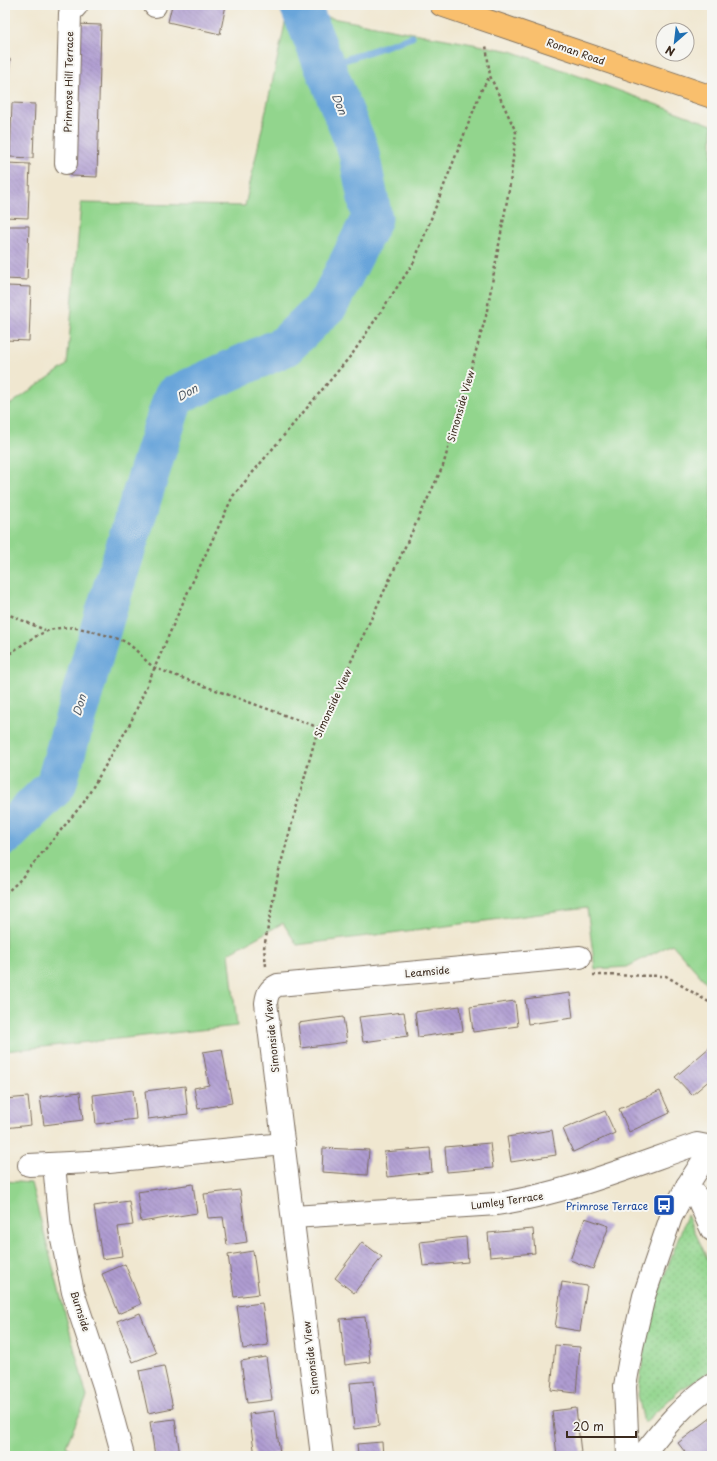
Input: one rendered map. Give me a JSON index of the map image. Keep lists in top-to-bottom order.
{
  "streets": {
    "main road": ["Roman Road"],
    "street": [
      "Primrose Hill Terrace",
      "Simonside View",
      "Leamside",
      "Lumley Terrace",
      "Burnside"
    ]
  },
  "crossings": [
    ["Roman Road", "Simonside View"],
    ["Simonside View", "Leamside"],
    ["Simonside View", "Lumley Terrace"]
  ],
  "water": ["Don"],
  "places": {
    "bus stop": ["Primrose Terrace"]
  },
  "scale_bar": "20 m",
  "north": "bottom left"
}
